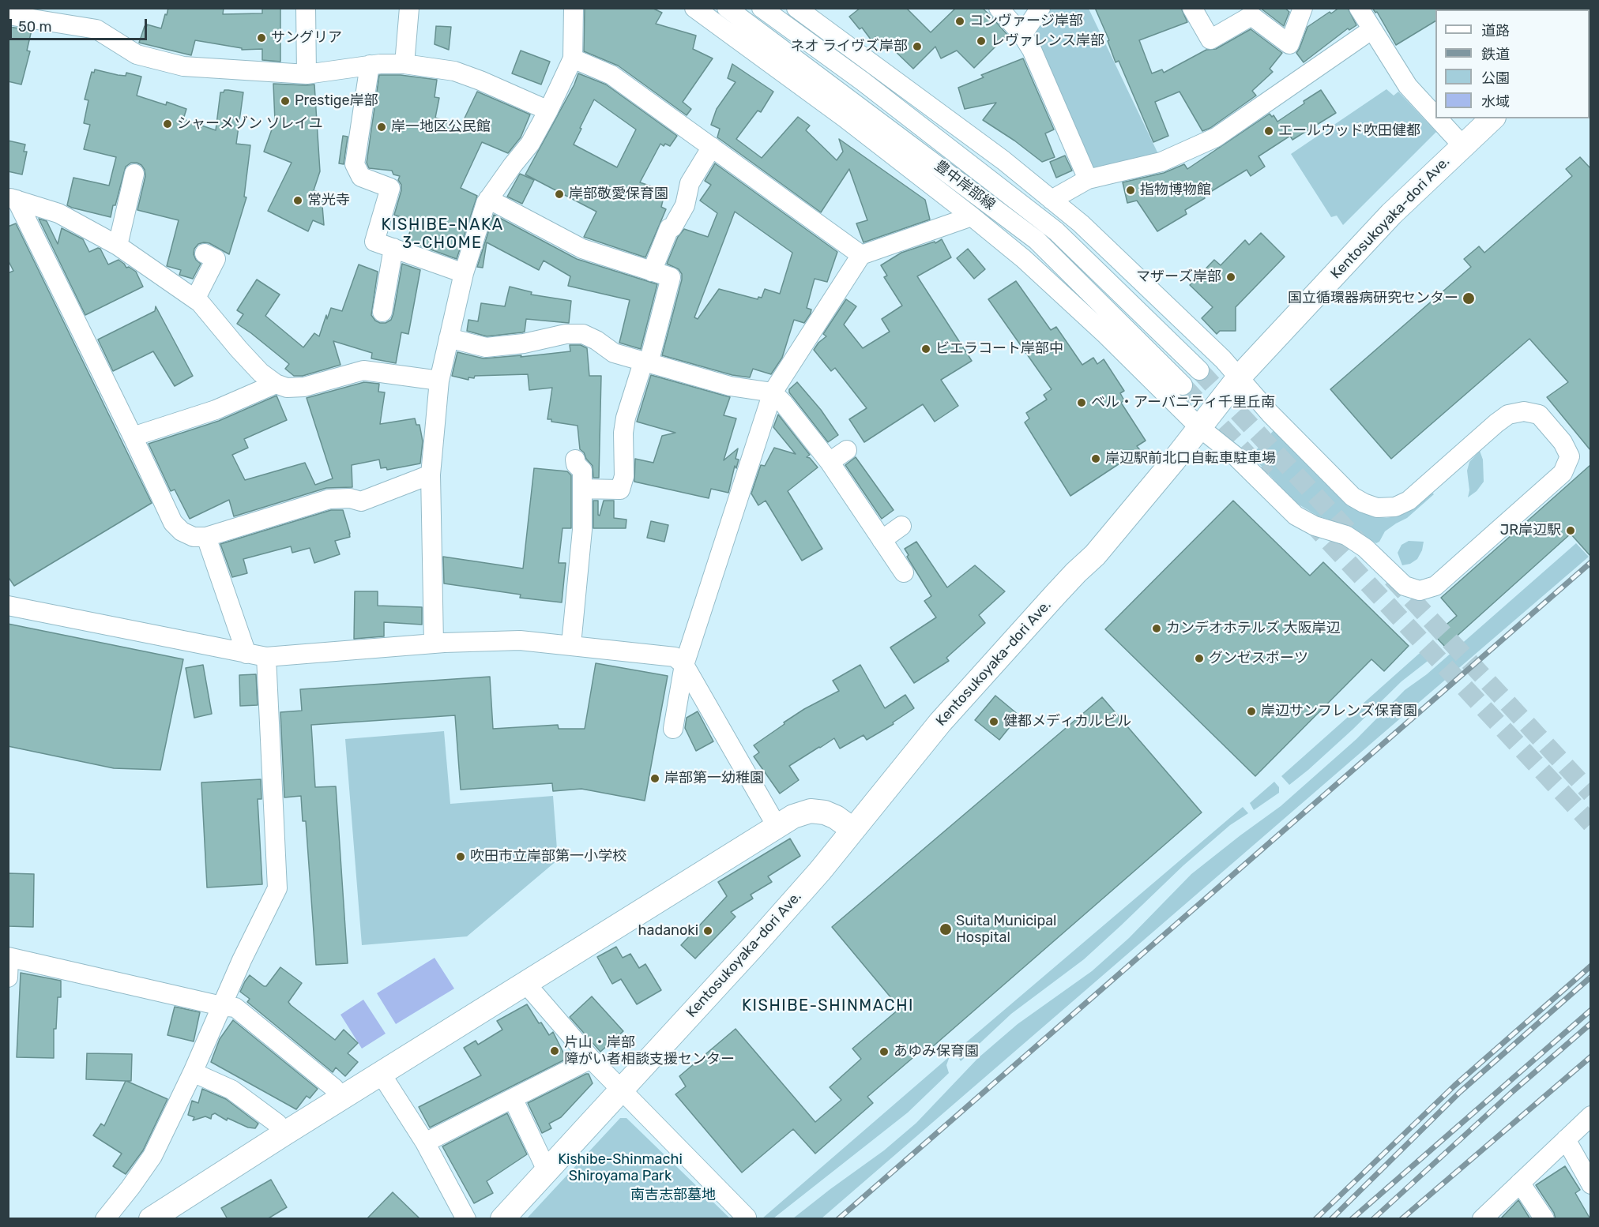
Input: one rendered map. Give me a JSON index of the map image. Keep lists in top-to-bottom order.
{
  "streets": {
    "street": ["豊中岸部線", "Kentosukoyaka-dori Ave."]
  },
  "districts": ["KISHIBE-NAKA 3-CHOME", "KISHIBE-SHINMACHI"],
  "parks": ["Kishibe-Shinmachi Shiroyama Park", "南吉志部墓地"],
  "places": [
    "コンヴァージ岸部",
    "サングリア",
    "レヴァレンス岸部",
    "ネオ ライヴズ岸部",
    "Prestige岸部",
    "シャーメゾン ソレイユ",
    "岸一地区公民館",
    "エールウッド吹田健都",
    "指物博物館",
    "岸部敬愛保育園",
    "常光寺",
    "マザーズ岸部",
    "国立循環器病研究センター",
    "ビエラコート岸部中",
    "ベル・アーバニティ千里丘南",
    "岸辺駅前北口自転車駐車場",
    "JR岸辺駅",
    "カンデオホテルズ 大阪岸辺",
    "グンゼスポーツ",
    "岸辺サンフレンズ保育園",
    "健都メディカルビル",
    "岸部第一幼稚園",
    "吹田市立岸部第一小学校",
    "Suita Municipal Hospital",
    "hadanoki",
    "片山・岸部 障がい者相談支援センター",
    "あゆみ保育園"
  ],
  "legend": [
    "道路",
    "鉄道",
    "公園",
    "水域"
  ],
  "scale_bar": "50 m"
}
